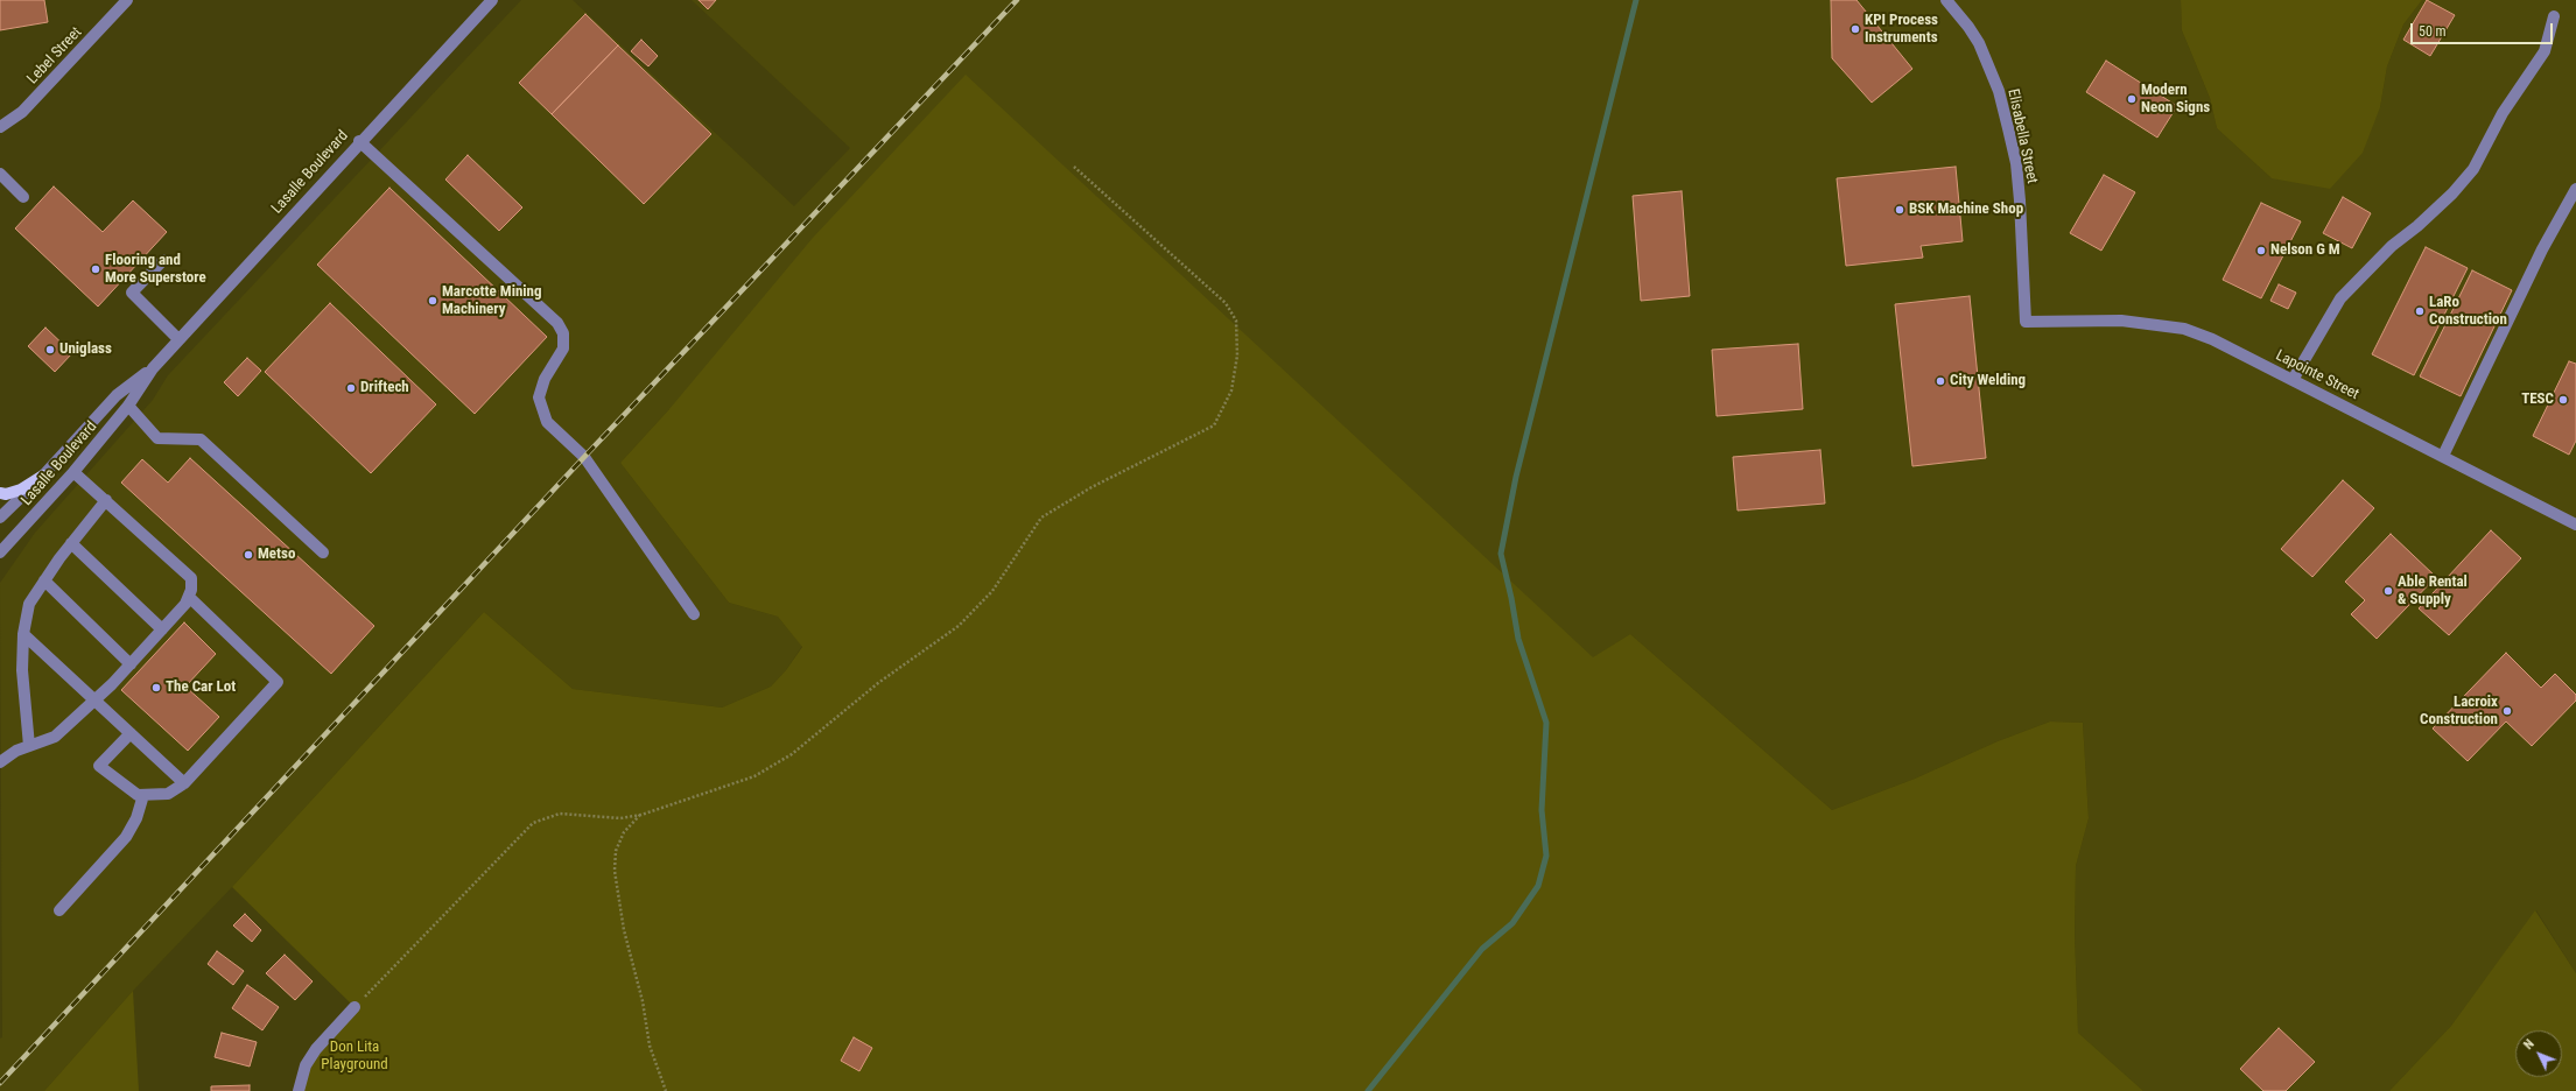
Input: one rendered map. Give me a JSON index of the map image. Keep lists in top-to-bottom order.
{
  "streets": {
    "street": [
      "Lebel Street",
      "Elisabella Street",
      "Lasalle Boulevard",
      "Lapointe Street"
    ]
  },
  "crossings": [
    ["Elisabella Street", "Lapointe Street"]
  ],
  "parks": ["Don Lita Playground"],
  "places": [
    "KPI Process Instruments",
    "Modern Neon Signs",
    "BSK Machine Shop",
    "Nelson G M",
    "Flooring and More Superstore",
    "Marcotte Mining Machinery",
    "LaRo Construction",
    "Uniglass",
    "City Welding",
    "Driftech",
    "TESC",
    "Metso",
    "Able Rental & Supply",
    "The Car Lot",
    "Lacroix Construction"
  ],
  "scale_bar": "50 m",
  "north": "top left"
}
